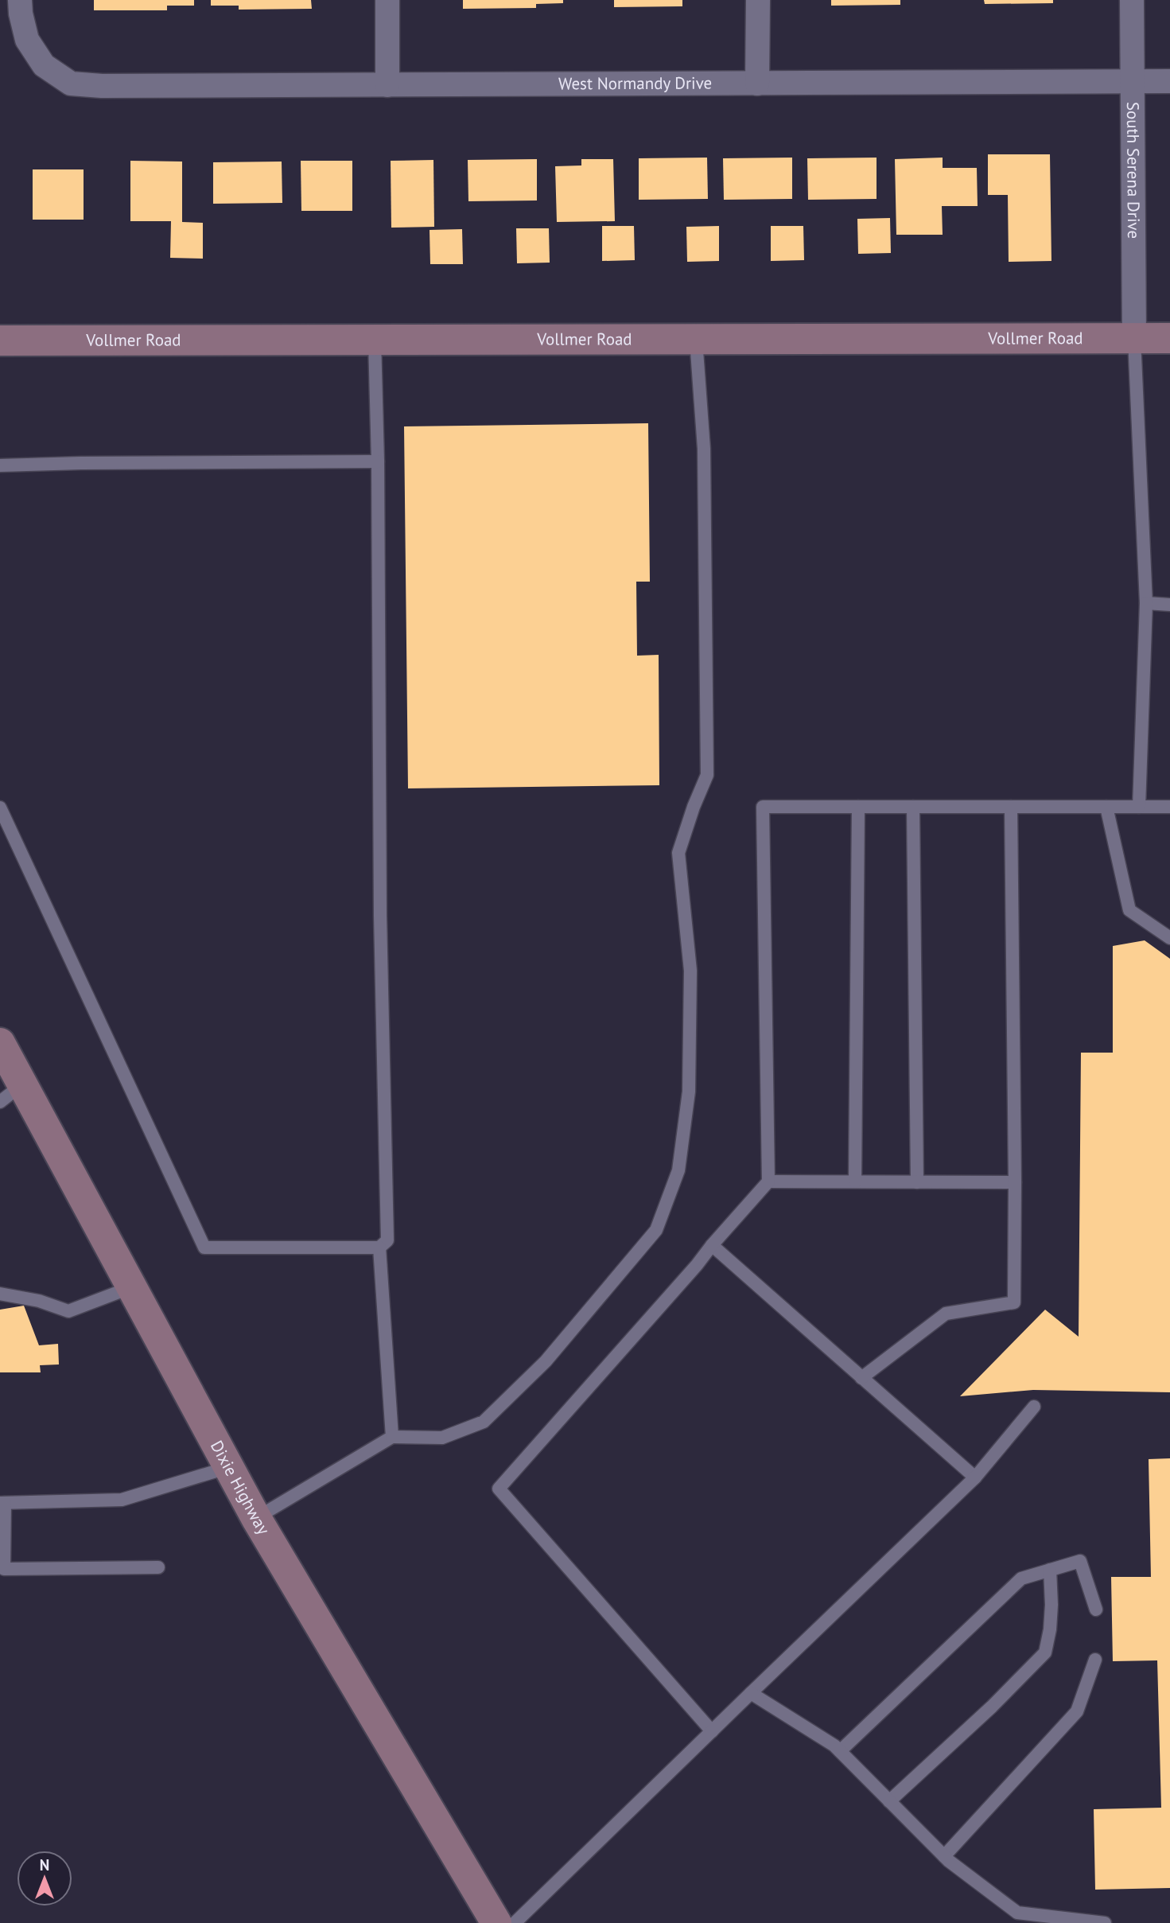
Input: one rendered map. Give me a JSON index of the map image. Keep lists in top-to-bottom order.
{
  "streets": {
    "main road": ["Vollmer Road", "Dixie Highway"],
    "street": ["West Normandy Drive", "South Serena Drive"]
  },
  "crossings": [
    ["West Normandy Drive", "South Serena Drive"],
    ["South Serena Drive", "Vollmer Road"]
  ],
  "north": "top"
}
